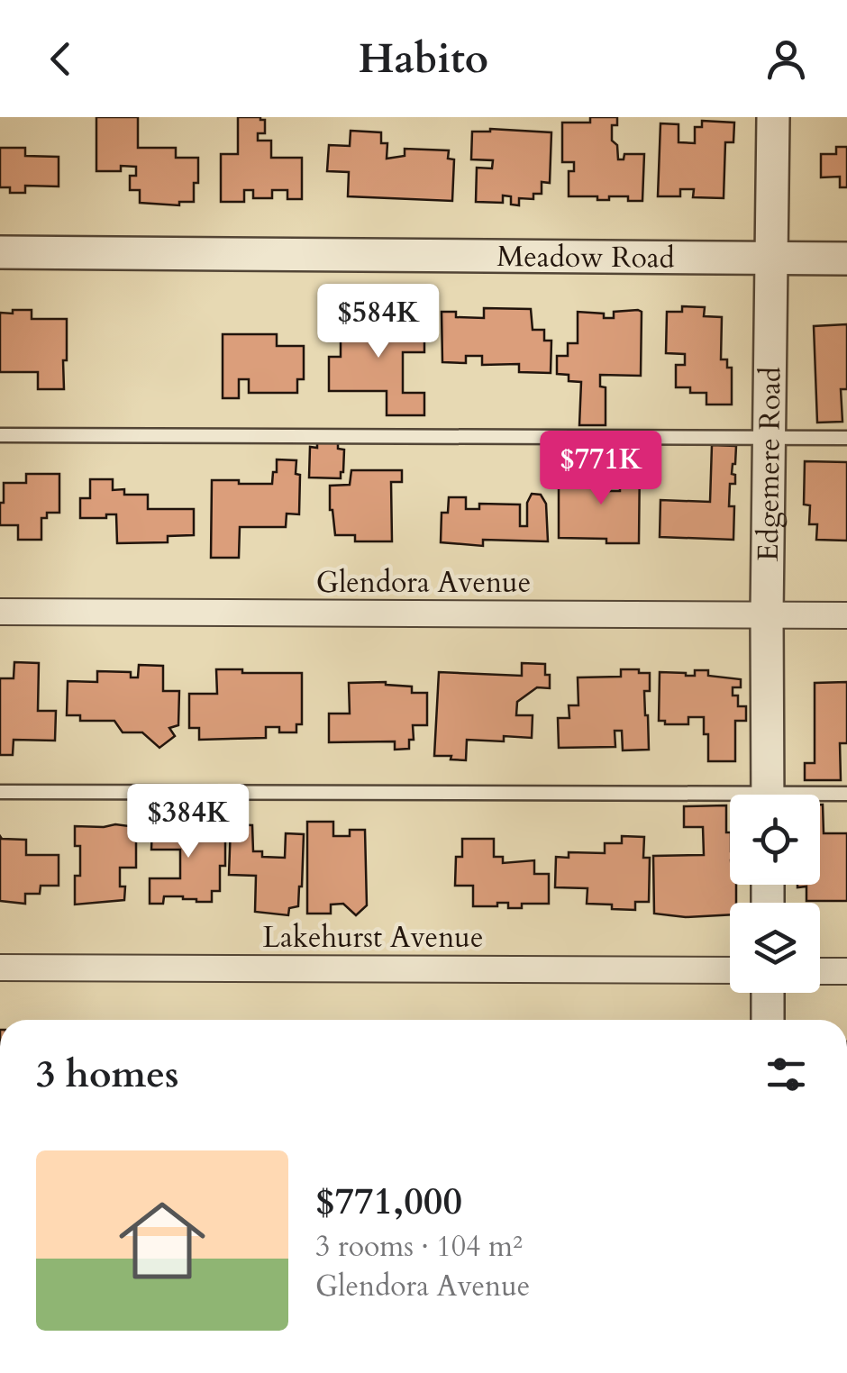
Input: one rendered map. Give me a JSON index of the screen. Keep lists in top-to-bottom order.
{
  "streets": {
    "street": [
      "Meadow Road",
      "Edgemere Road",
      "Glendora Avenue",
      "Lakehurst Avenue"
    ]
  },
  "crossings": [
    ["Meadow Road", "Edgemere Road"],
    ["Edgemere Road", "Glendora Avenue"]
  ],
  "page": {
    "header": "Habito",
    "price": ["$584K", "$771K", "$384K"],
    "heading": "3 homes",
    "list": [
      {
        "name": "$771,000",
        "note": "3 rooms · 104 m² · Glendora Avenue"
      }
    ]
  }
}
